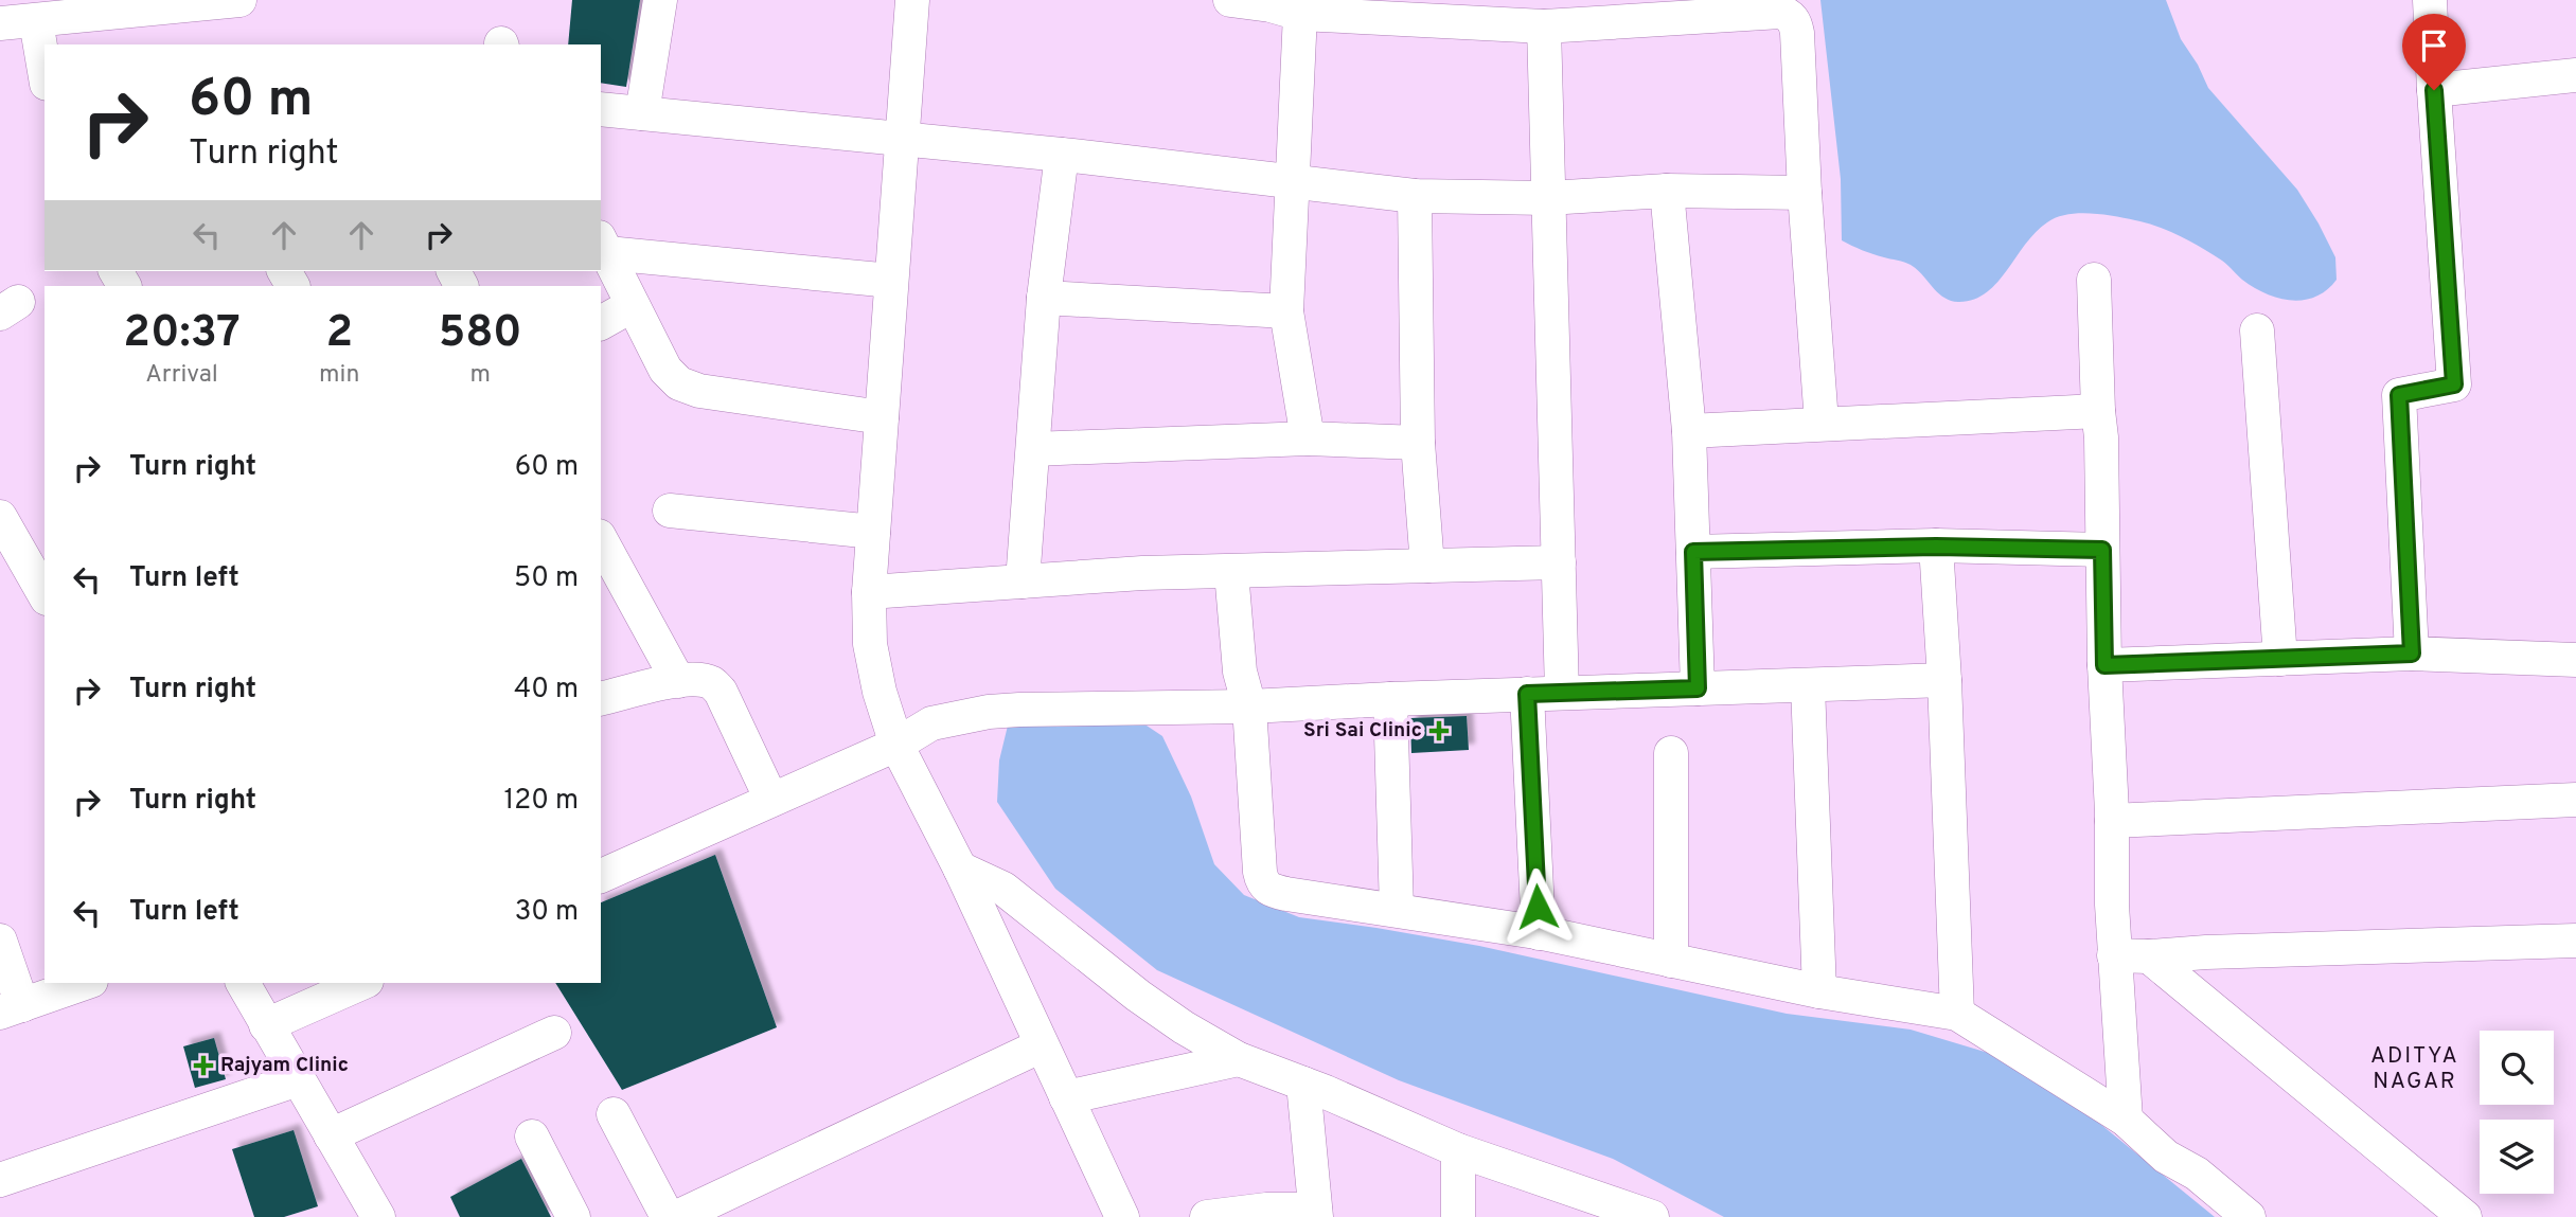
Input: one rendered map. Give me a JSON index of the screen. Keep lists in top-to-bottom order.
{
  "districts": ["ADITYA NAGAR"],
  "places": {
    "health": ["Sri Sai Clinic", "Rajyam Clinic"]
  },
  "page": {
    "turn": ["60 m", "Turn right"],
    "eta": [
      "20:37",
      "Arrival",
      "2",
      "min",
      "580",
      "m"
    ],
    "list": [
      {
        "name": "Turn right",
        "value": "60 m"
      },
      {
        "name": "Turn left",
        "value": "50 m"
      },
      {
        "name": "Turn right",
        "value": "40 m"
      },
      {
        "name": "Turn right",
        "value": "120 m"
      },
      {
        "name": "Turn left",
        "value": "30 m"
      }
    ]
  }
}
